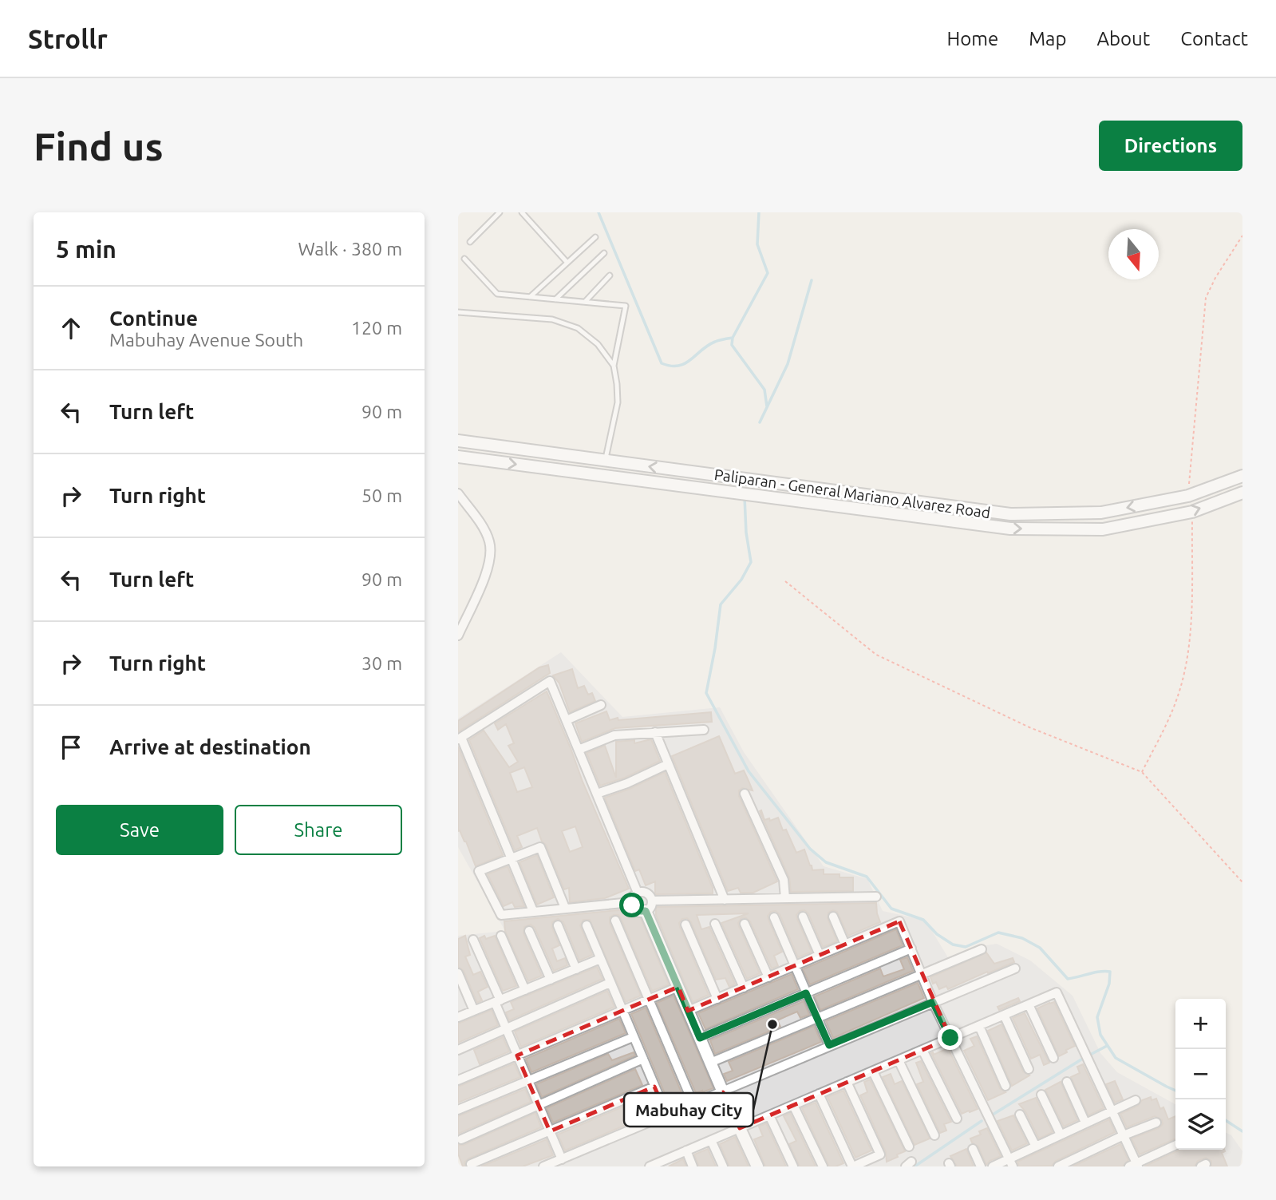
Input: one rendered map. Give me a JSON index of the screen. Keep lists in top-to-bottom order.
{
  "streets": {
    "street": ["Paliparan - General Mariano Alvarez Road"]
  },
  "places": ["Mabuhay City"],
  "north": "bottom",
  "page": {
    "header": "Strollr",
    "nav": [
      "Home",
      "Map",
      "About",
      "Contact"
    ],
    "buttons": [
      "Directions",
      ["Save", "Share"]
    ],
    "title": "Find us",
    "heading": ["5 min", "Walk · 380 m"],
    "list": [
      ["Continue", "Mabuhay Avenue South", "120 m"],
      ["Turn left", "90 m"],
      ["Turn right", "50 m"],
      ["Turn left", "90 m"],
      ["Turn right", "30 m"],
      "Arrive at destination"
    ],
    "map_buttons": ["+", "−"]
  }
}
